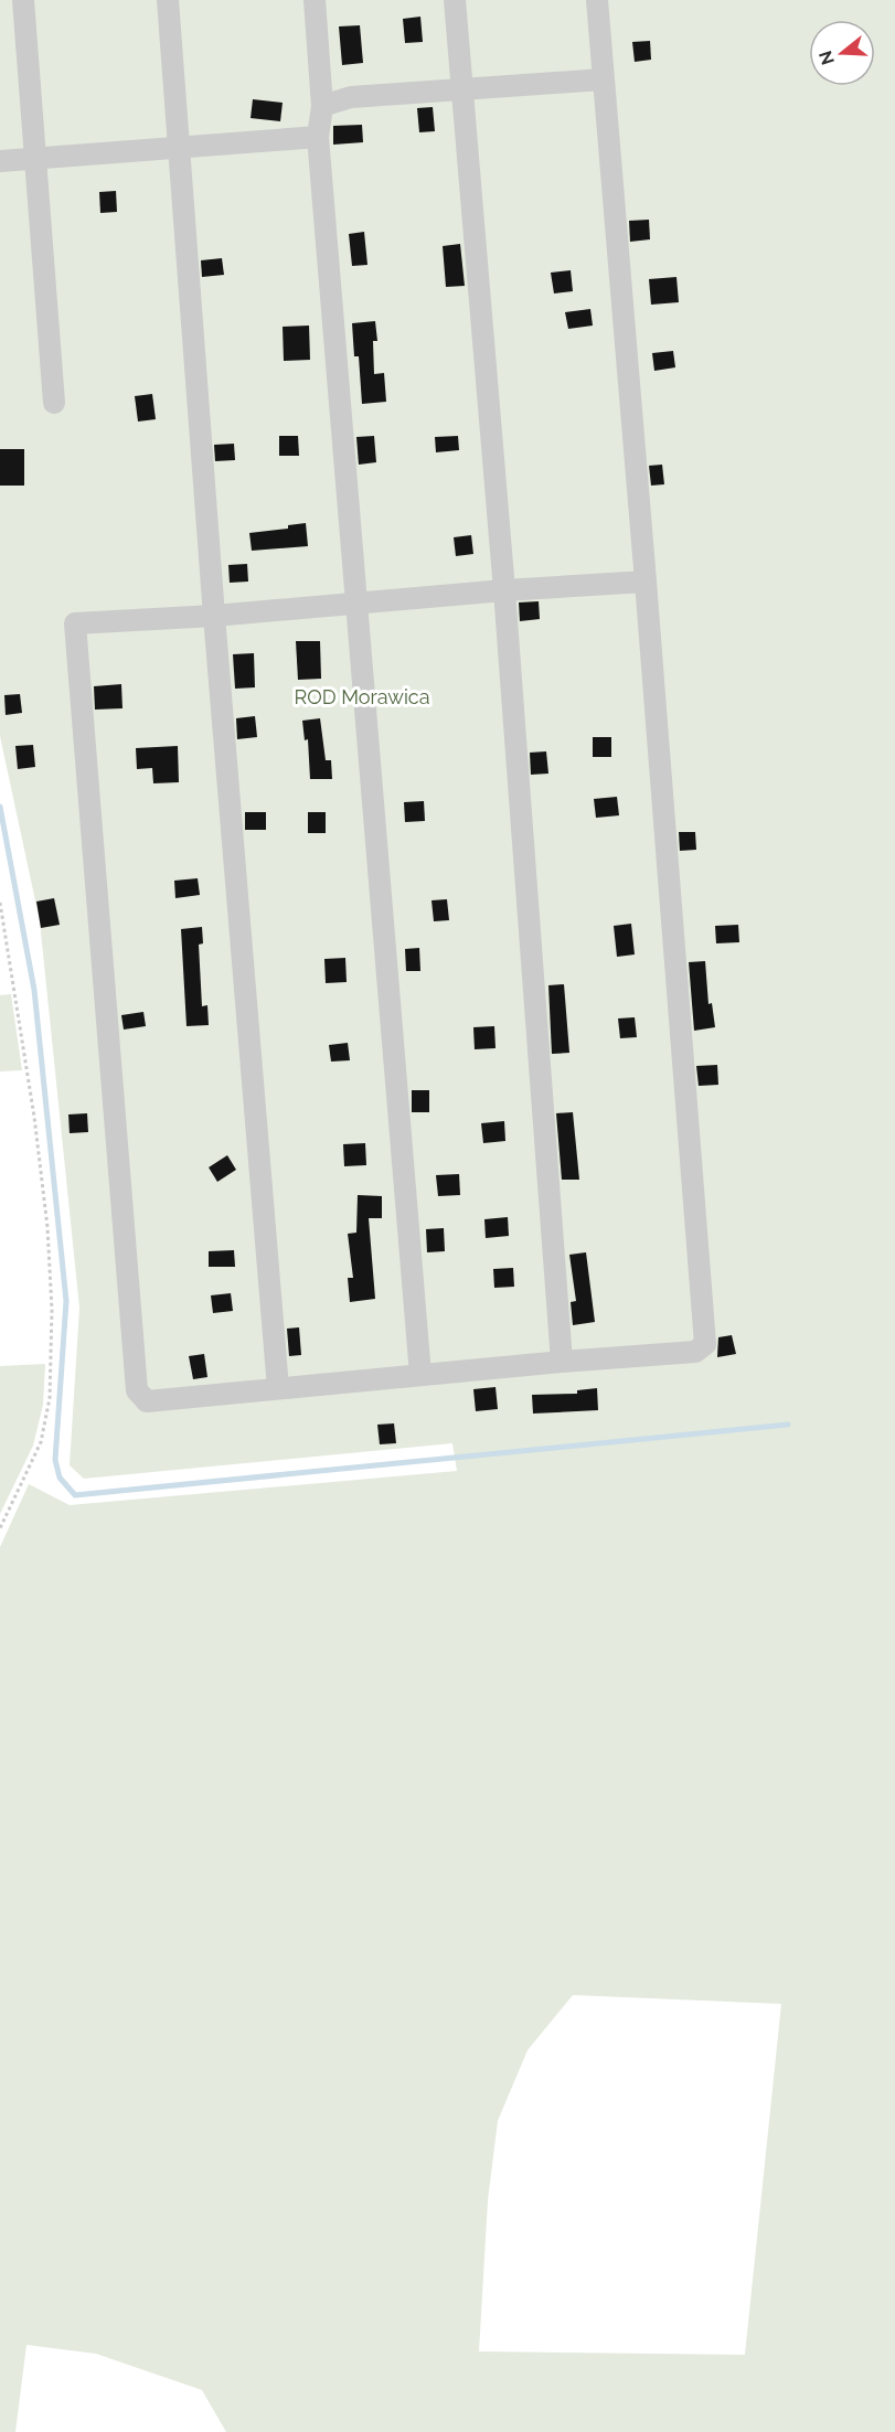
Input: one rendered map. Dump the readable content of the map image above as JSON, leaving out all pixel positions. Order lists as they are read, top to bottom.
{
  "parks": ["ROD Morawica"],
  "north": "left"
}
